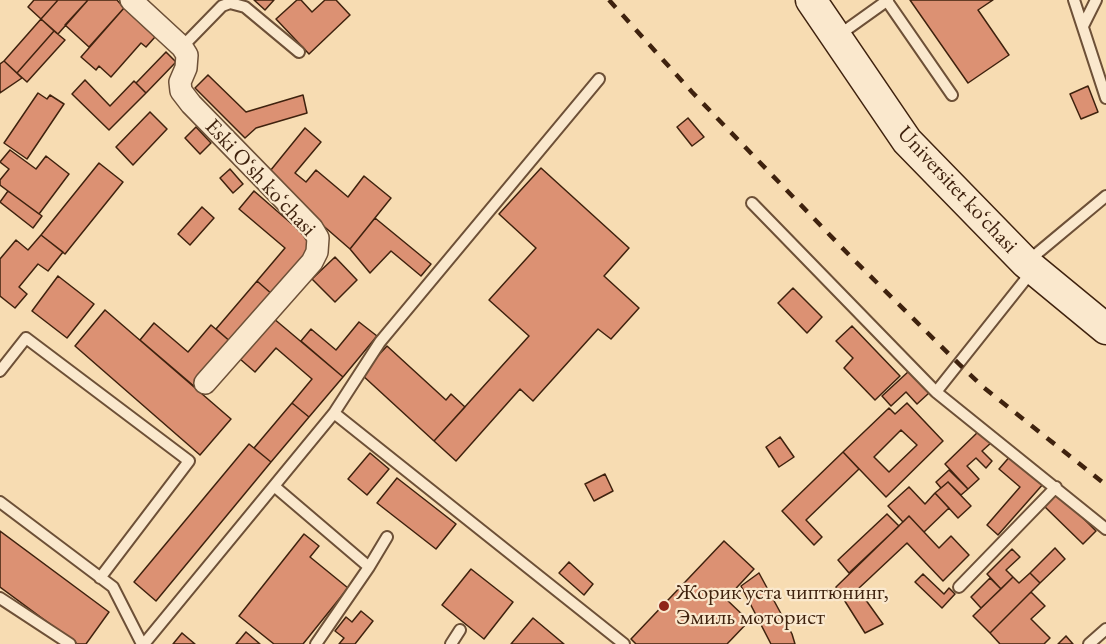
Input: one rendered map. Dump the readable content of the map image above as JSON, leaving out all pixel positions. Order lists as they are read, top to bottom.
{
  "streets": {
    "main road": ["Universitet kо‘chasi"],
    "street": ["Eski Oʻsh koʻchasi"]
  },
  "places": ["Жорик уста чиптюнинг, Эмиль моторист"]
}
